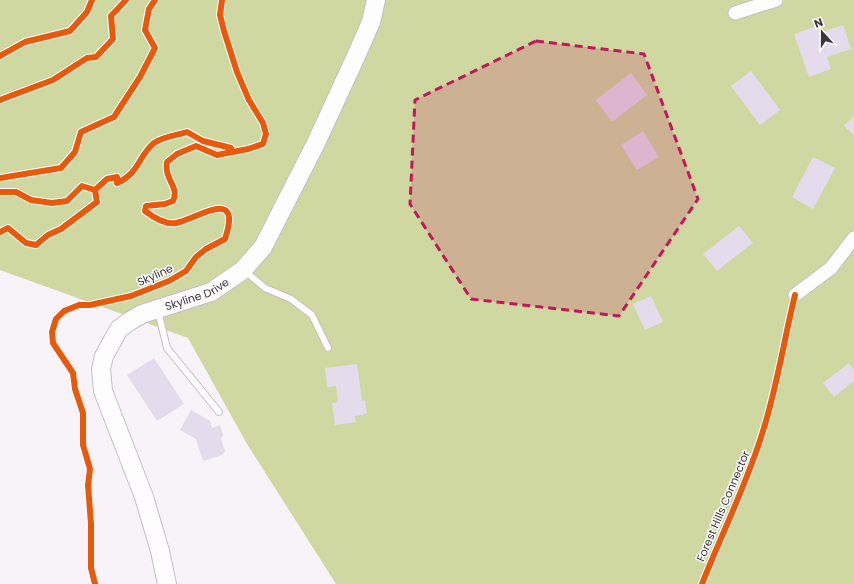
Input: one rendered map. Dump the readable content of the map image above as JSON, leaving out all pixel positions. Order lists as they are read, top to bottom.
{
  "streets": {
    "street": ["Skyline Drive"],
    "cycle path": ["Skyline", "Forest Hills Connector"]
  },
  "north": "top"
}
